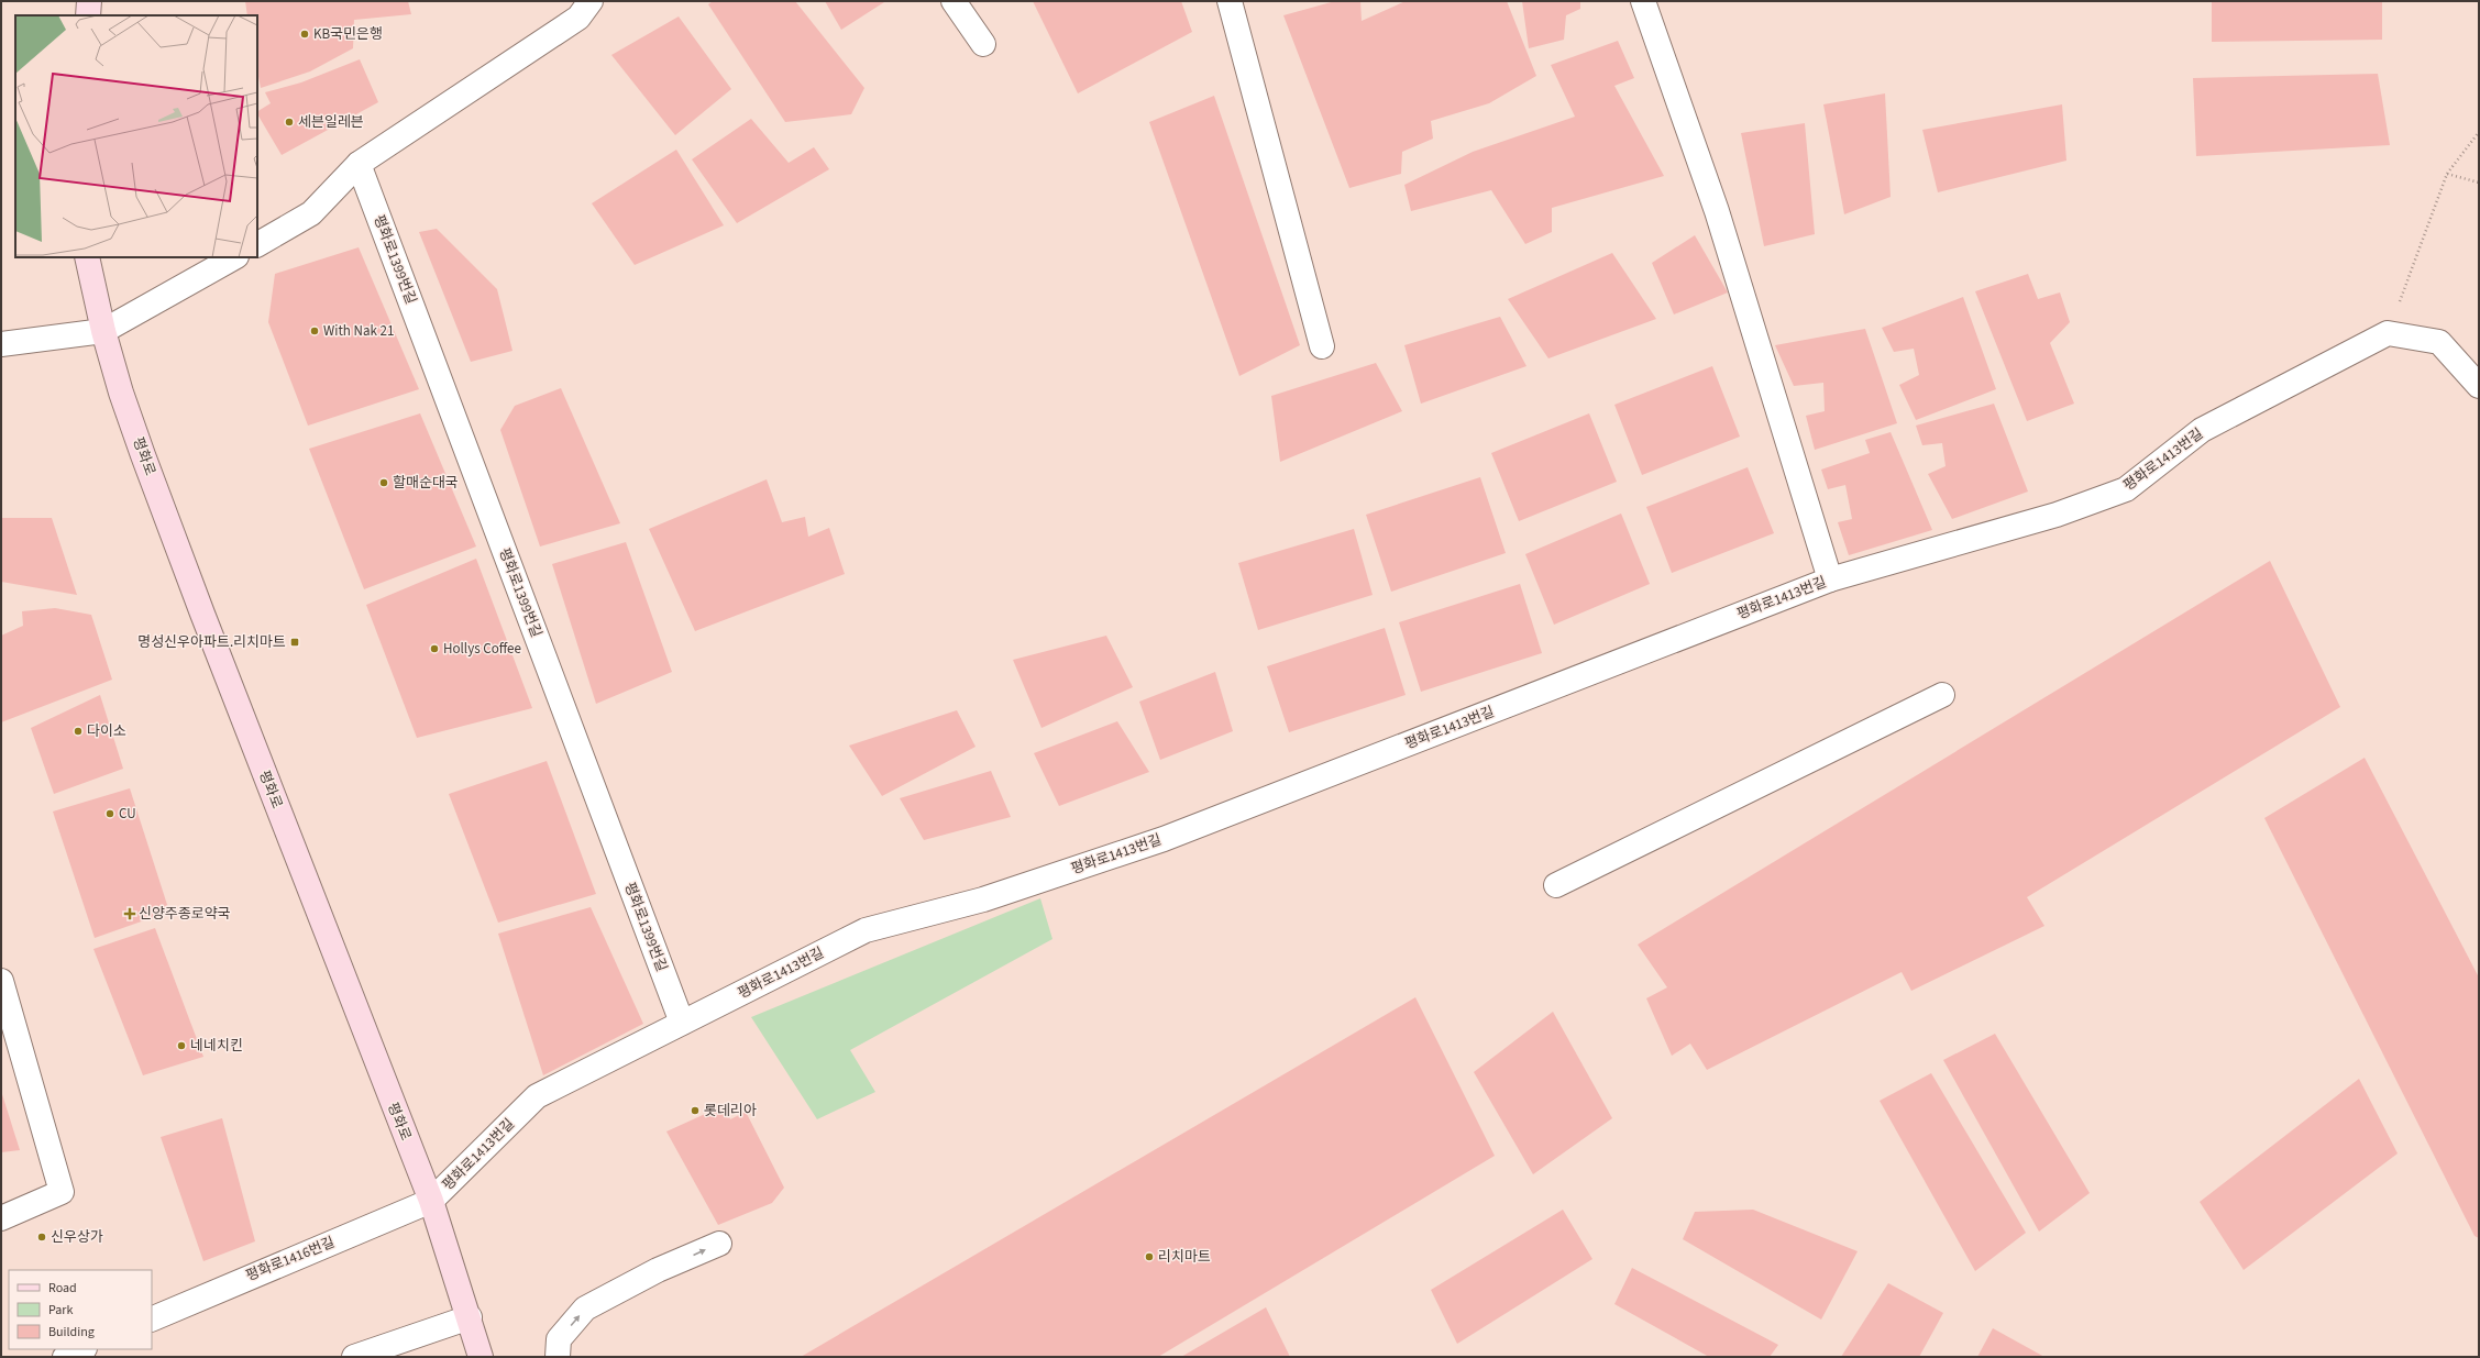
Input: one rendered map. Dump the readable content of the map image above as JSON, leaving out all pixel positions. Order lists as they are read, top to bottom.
{
  "streets": {
    "main road": ["평화로"],
    "street": ["평화로1399번길", "평화로1413번길", "평화로1416번길"]
  },
  "crossings": [
    ["평화로1399번길", "평화로1413번길"],
    ["평화로", "평화로1413번길"],
    ["평화로", "평화로1416번길"],
    ["평화로1413번길", "평화로1416번길"]
  ],
  "places": {
    "other": [
      "KB국민은행",
      "세븐일레븐",
      "With Nak 21",
      "할매순대국",
      "Hollys Coffee",
      "다이소",
      "CU",
      "네네치킨",
      "롯데리아",
      "신우상가",
      "리치마트"
    ],
    "transit": ["명성신우아파트.리치마트"],
    "health": ["신양주종로약국"]
  },
  "legend": ["Road", "Park", "Building"]
}
